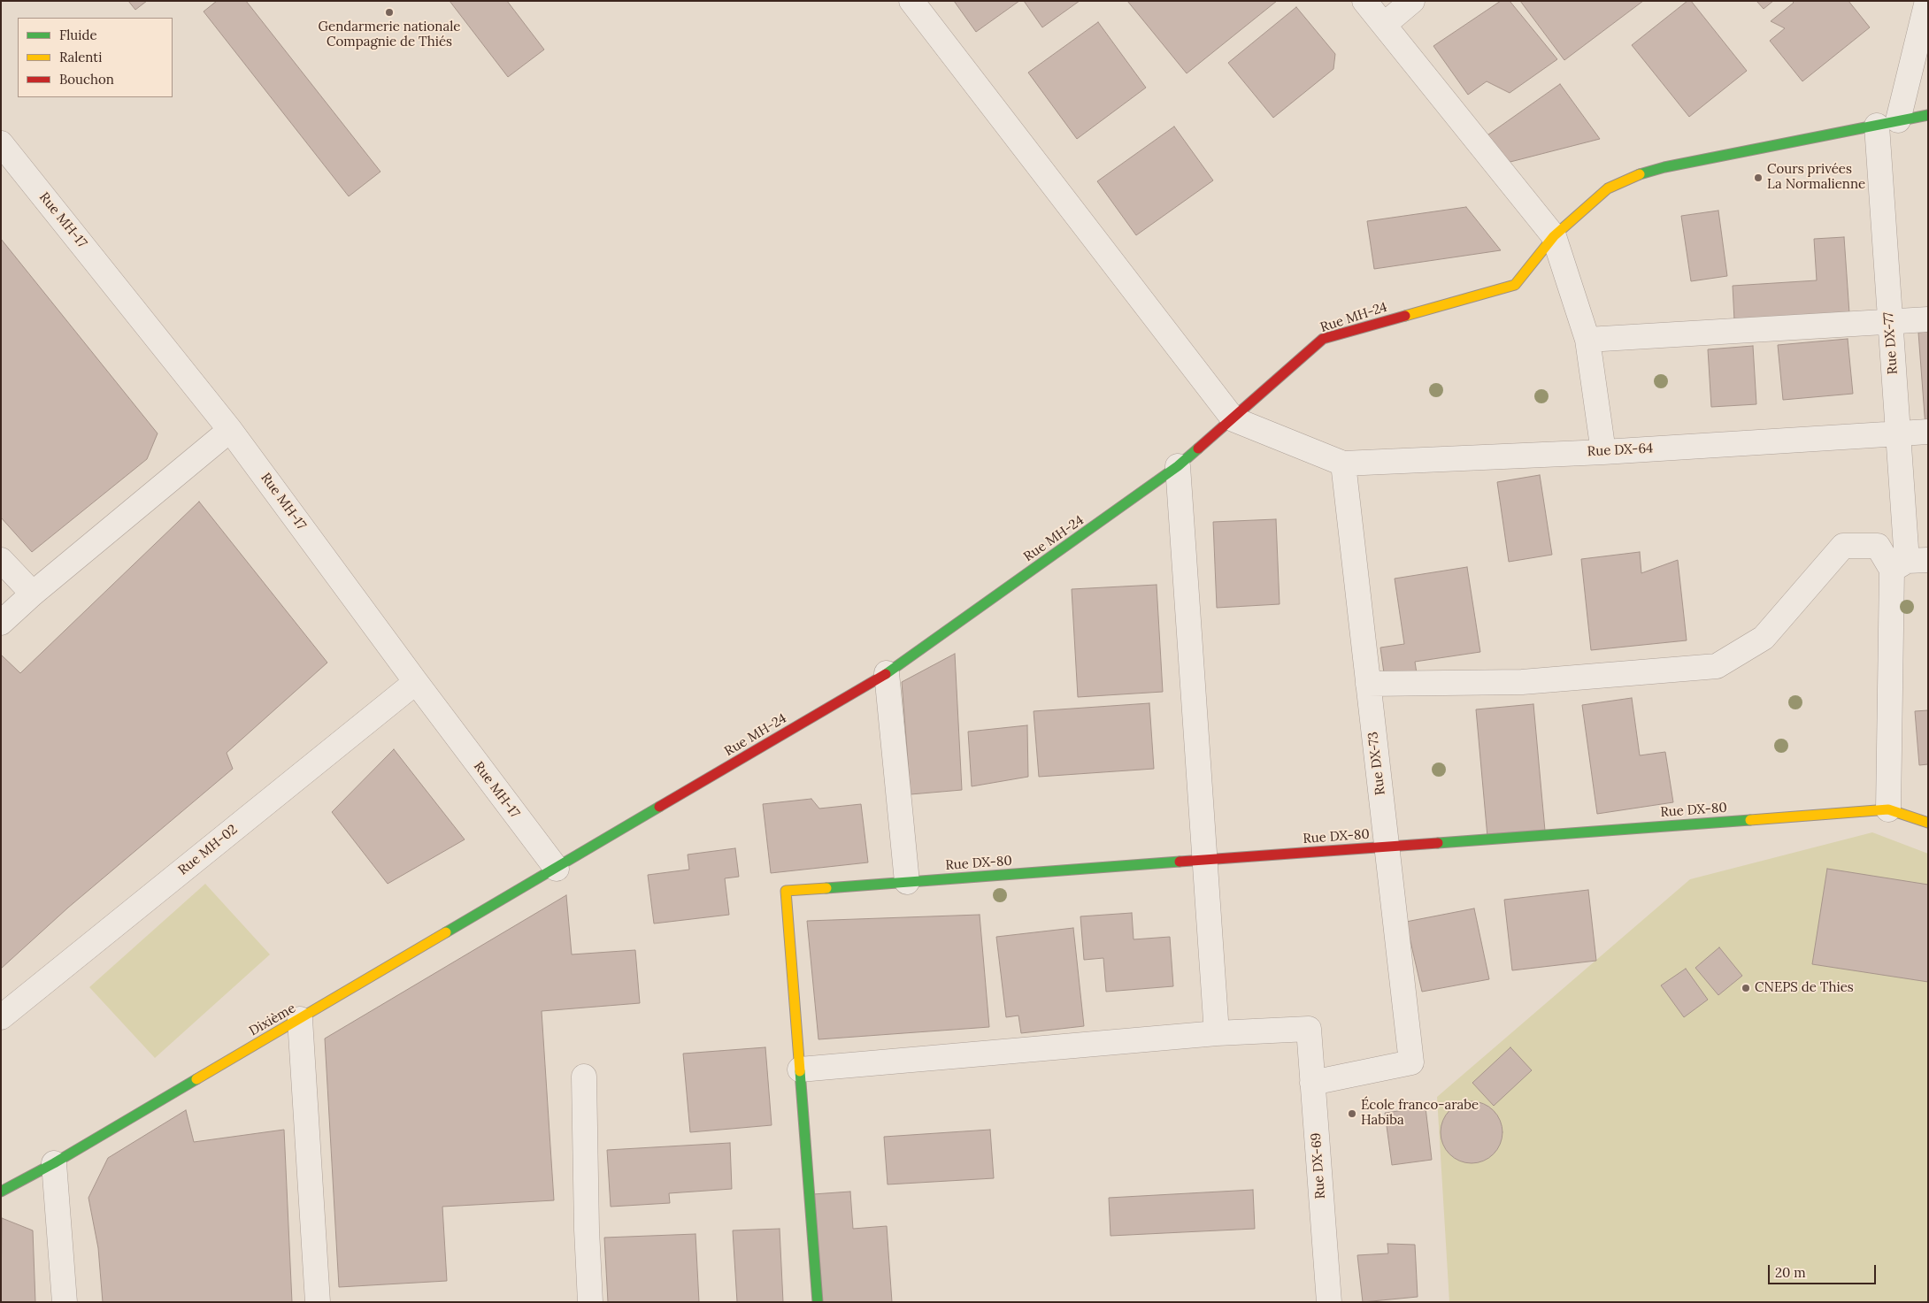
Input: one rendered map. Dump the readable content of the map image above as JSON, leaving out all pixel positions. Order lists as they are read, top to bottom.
{
  "streets": {
    "street": [
      "Rue MH-17",
      "Rue MH-24",
      "Rue DX-77",
      "Rue DX-64",
      "Rue DX-73",
      "Rue DX-80",
      "Rue MH-02",
      "Dixième",
      "Rue DX-69"
    ]
  },
  "crossings": [
    ["Rue MH-17", "Rue MH-24"],
    ["Rue MH-17", "Rue MH-02"],
    ["Rue MH-17", "Dixième"],
    ["Rue MH-24", "Rue DX-77"],
    ["Rue MH-24", "Dixième"],
    ["Rue DX-77", "Rue DX-64"],
    ["Rue DX-77", "Rue DX-80"],
    ["Rue DX-64", "Rue DX-73"],
    ["Rue DX-73", "Rue DX-80"],
    ["Rue DX-73", "Rue DX-69"]
  ],
  "places": [
    "Gendarmerie nationale Compagnie de Thiés",
    "Cours privées La Normalienne",
    "CNEPS de Thies",
    "École franco-arabe Habiba"
  ],
  "legend": ["Fluide", "Ralenti", "Bouchon"],
  "scale_bar": "20 m"
}
